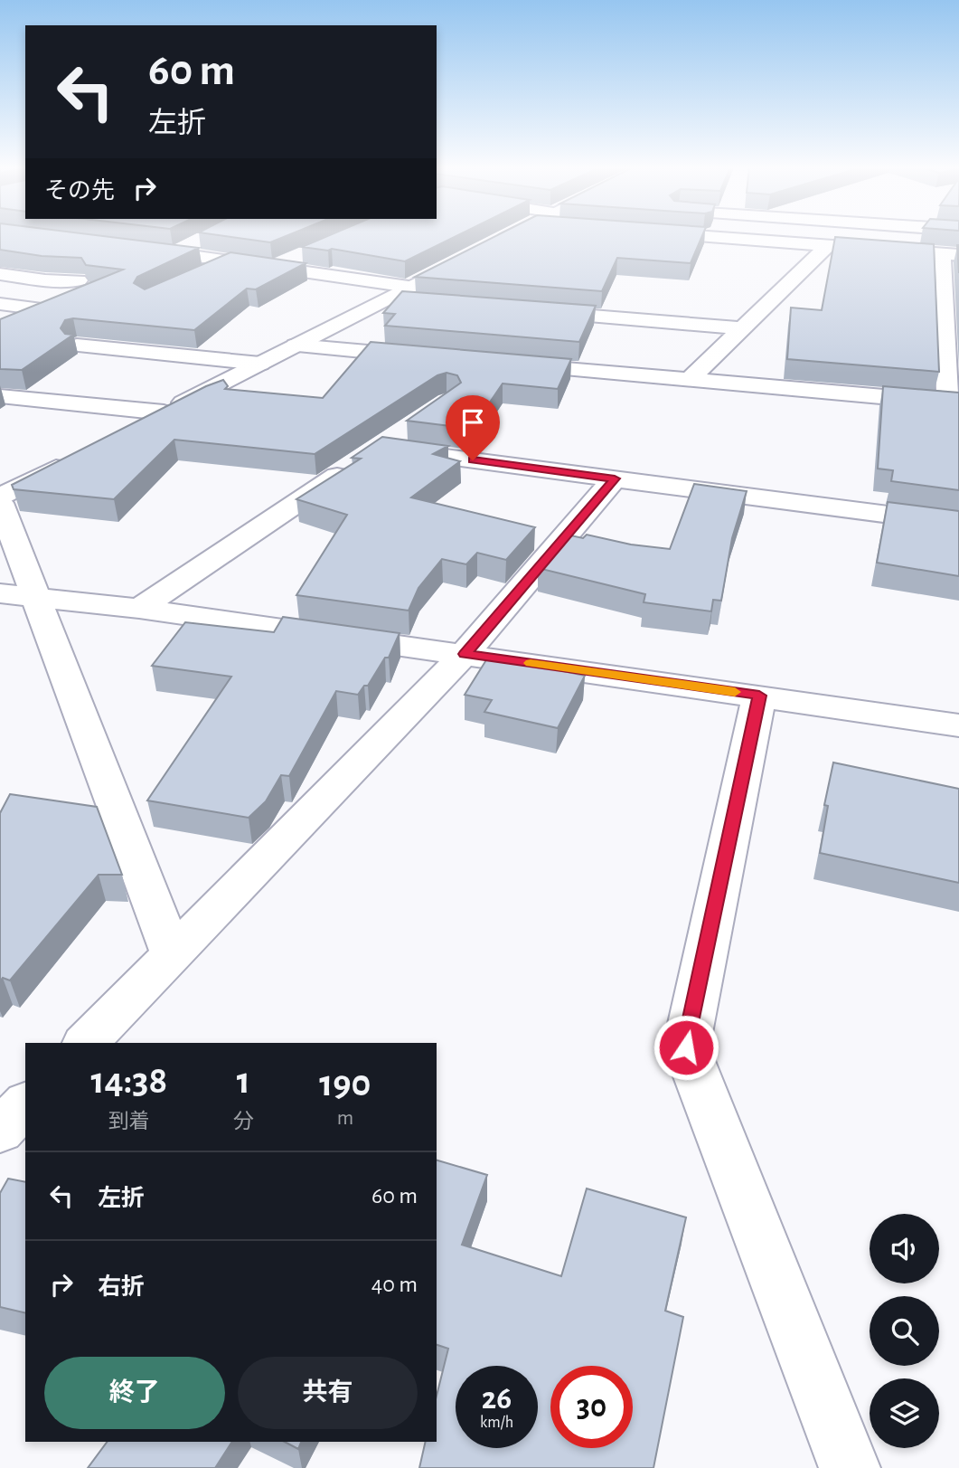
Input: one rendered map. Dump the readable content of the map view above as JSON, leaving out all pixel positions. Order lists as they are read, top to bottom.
{
  "page": {
    "turn": ["60 m", "左折"],
    "then": "その先",
    "eta": [
      "14:38",
      "到着",
      "1",
      "分",
      "190",
      "m"
    ],
    "list": [
      {
        "name": "左折",
        "value": "60 m"
      },
      {
        "name": "右折",
        "value": "40 m"
      }
    ],
    "buttons": ["終了", "共有"],
    "speed": "26 km/h",
    "limit": "30"
  }
}
